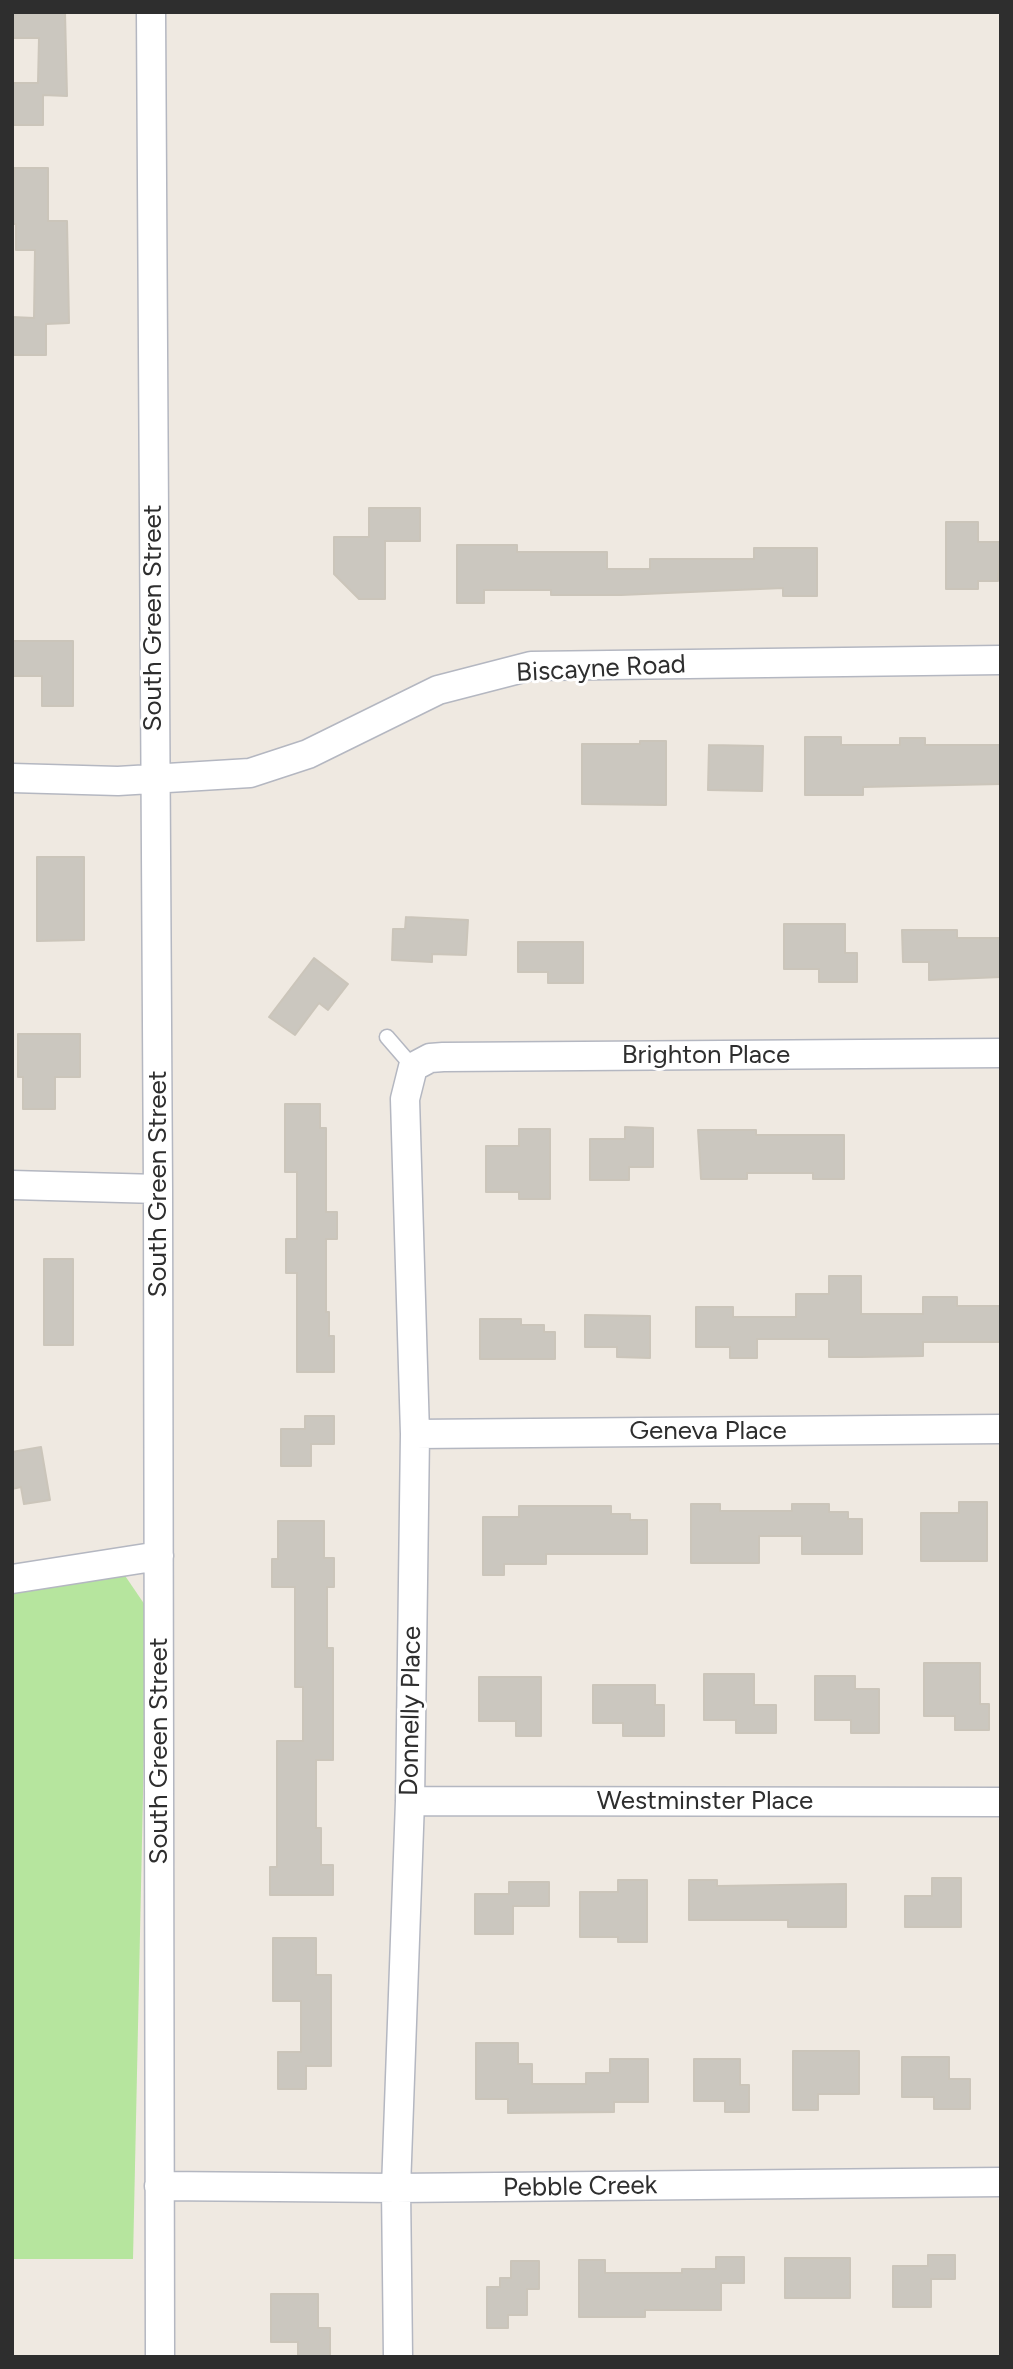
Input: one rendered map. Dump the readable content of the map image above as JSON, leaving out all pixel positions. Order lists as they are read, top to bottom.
{
  "streets": {
    "street": [
      "South Green Street",
      "Biscayne Road",
      "Brighton Place",
      "Geneva Place",
      "Donnelly Place",
      "Westminster Place",
      "Pebble Creek"
    ]
  },
  "crossings": [
    ["South Green Street", "Biscayne Road"],
    ["South Green Street", "Pebble Creek"],
    ["Brighton Place", "Donnelly Place"],
    ["Geneva Place", "Donnelly Place"],
    ["Donnelly Place", "Westminster Place"],
    ["Donnelly Place", "Pebble Creek"]
  ]
}
